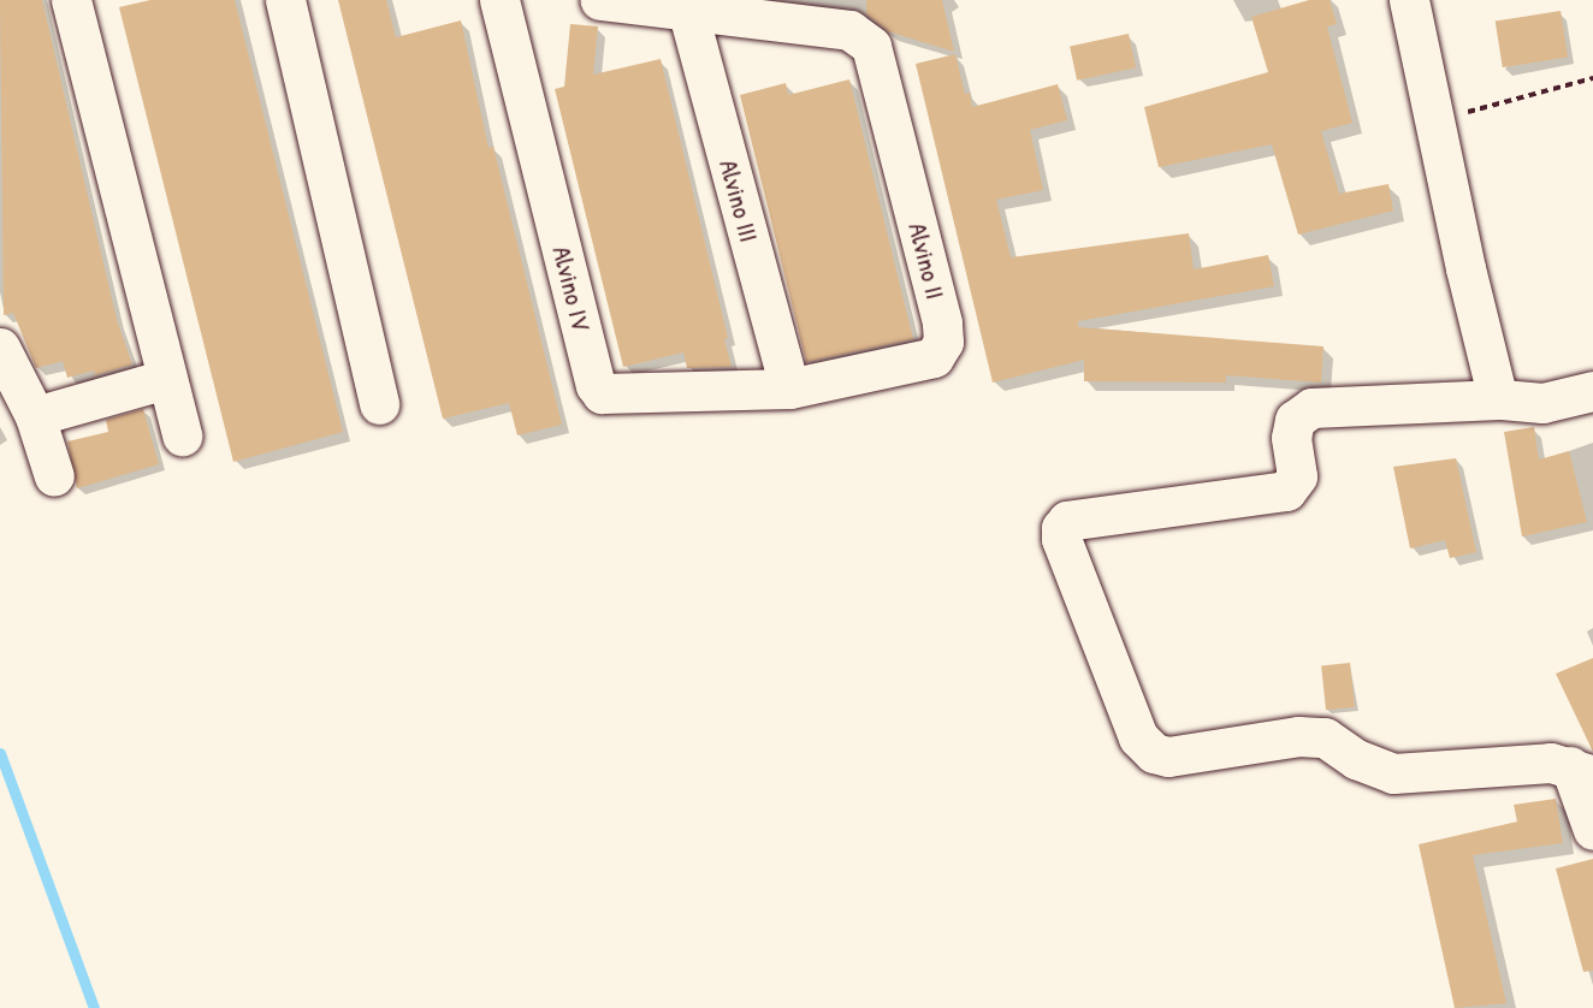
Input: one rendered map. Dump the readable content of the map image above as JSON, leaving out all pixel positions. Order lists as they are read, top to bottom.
{
  "streets": {
    "street": ["Alvino III", "Alvino II", "Alvino IV"]
  },
  "crossings": [
    ["Alvino III", "Alvino II"],
    ["Alvino III", "Alvino IV"],
    ["Alvino II", "Alvino IV"]
  ]
}
